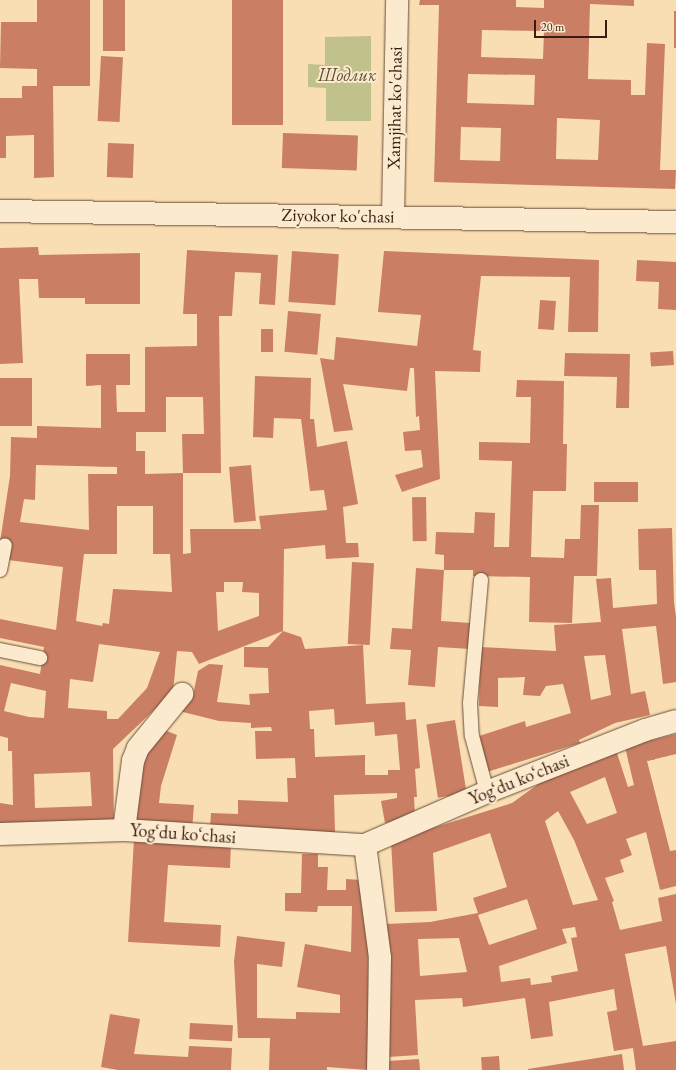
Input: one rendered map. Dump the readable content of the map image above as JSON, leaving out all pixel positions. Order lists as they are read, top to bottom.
{
  "streets": {
    "street": ["Xamjihat ko'chasi", "Ziyokor ko'chasi", "Yogʻdu koʻchasi"]
  },
  "crossings": [
    ["Xamjihat ko'chasi", "Ziyokor ko'chasi"]
  ],
  "parks": ["Шодлик"],
  "scale_bar": "20 m"
}
